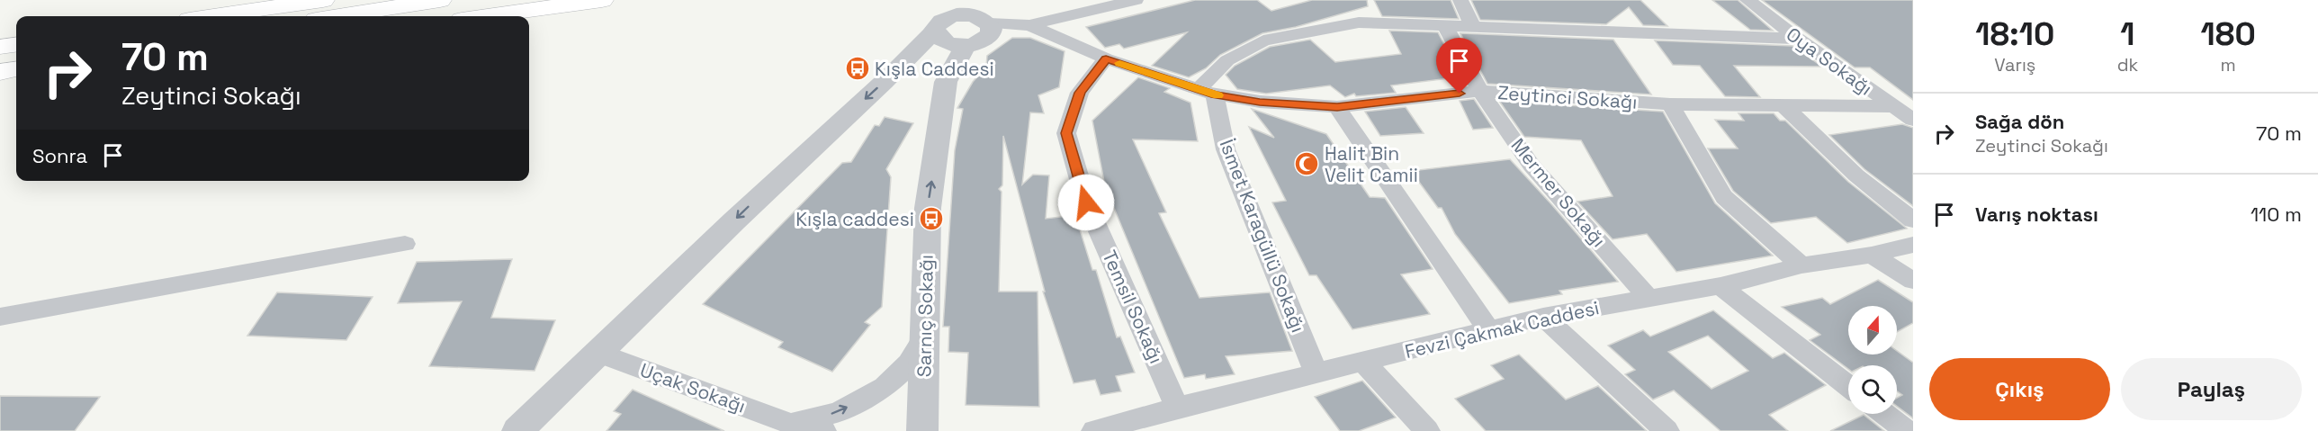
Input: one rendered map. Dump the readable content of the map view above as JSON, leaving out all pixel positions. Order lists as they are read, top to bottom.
{
  "streets": {
    "street": [
      "Oya Sokağı",
      "Zeytinci Sokağı",
      "Mermer Sokağı",
      "İsmet Karagüllü Sokağı",
      "Temsil Sokağı",
      "Sarnıç Sokağı",
      "Fevzi Çakmak Caddesi",
      "Uçak Sokağı"
    ]
  },
  "crossings": [
    ["Oya Sokağı", "Zeytinci Sokağı"],
    ["Zeytinci Sokağı", "Mermer Sokağı"],
    ["Zeytinci Sokağı", "İsmet Karagüllü Sokağı"],
    ["Zeytinci Sokağı", "Temsil Sokağı"],
    ["Mermer Sokağı", "Fevzi Çakmak Caddesi"],
    ["İsmet Karagüllü Sokağı", "Fevzi Çakmak Caddesi"],
    ["Temsil Sokağı", "Fevzi Çakmak Caddesi"]
  ],
  "one_way": ["Sarnıç Sokağı"],
  "places": {
    "bus stop": ["Kışla Caddesi", "Kışla caddesi"],
    "mosque": ["Halit Bin Velit Camii"]
  },
  "north": "top",
  "page": {
    "eta": [
      "18:10",
      "Varış",
      "1",
      "dk",
      "180",
      "m"
    ],
    "turn": ["70 m", "Zeytinci Sokağı"],
    "list": [
      {
        "name": "Sağa dön",
        "note": "Zeytinci Sokağı",
        "value": "70 m"
      },
      {
        "name": "Varış noktası",
        "value": "110 m"
      }
    ],
    "then": "Sonra",
    "buttons": ["Çıkış", "Paylaş"]
  }
}
